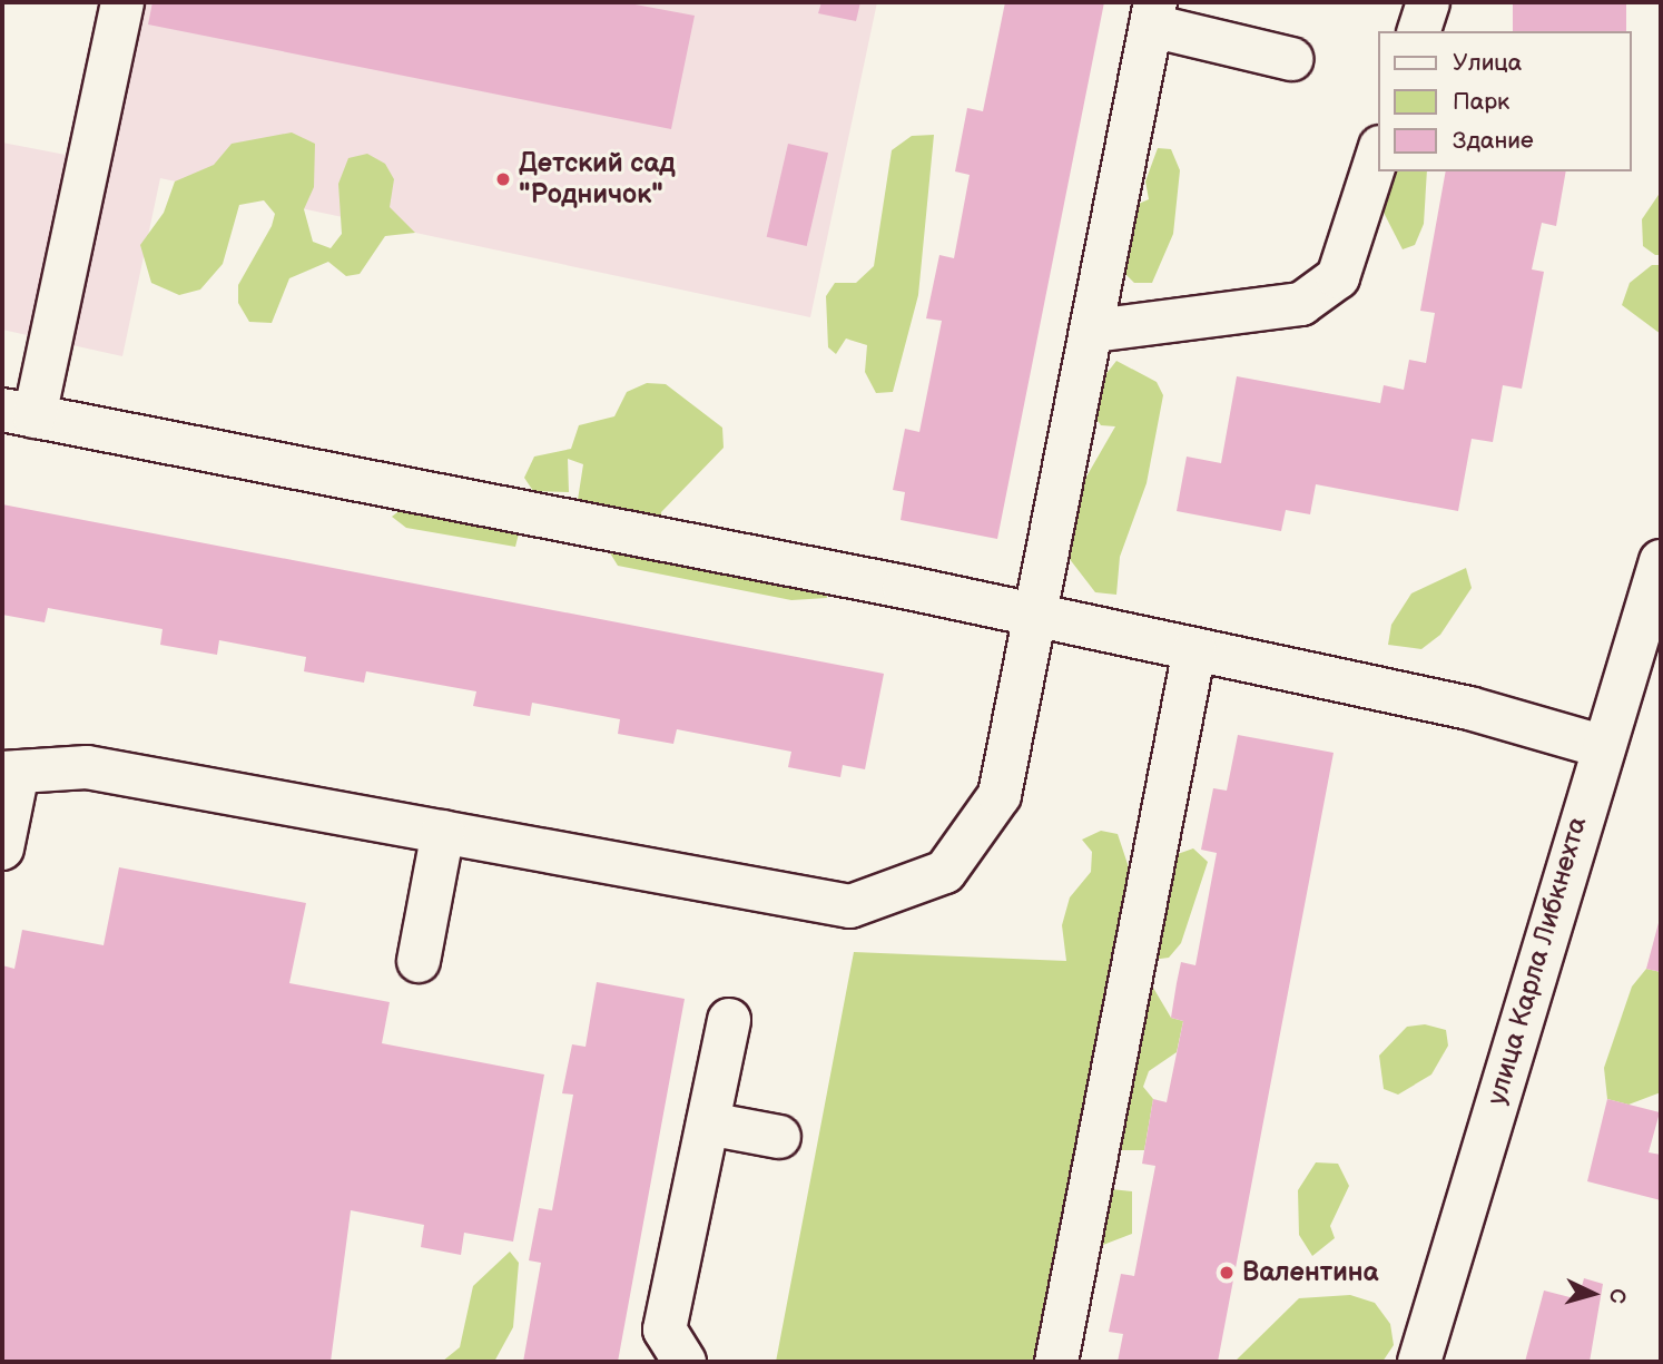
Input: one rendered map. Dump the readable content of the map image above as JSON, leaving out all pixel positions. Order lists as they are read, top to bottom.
{
  "streets": {
    "main road": ["улица Карла Либкнехта"]
  },
  "places": ["Детский сад \"Родничок\"", "Валентина"],
  "legend": ["Улица", "Парк", "Здание"],
  "north": "right"
}
